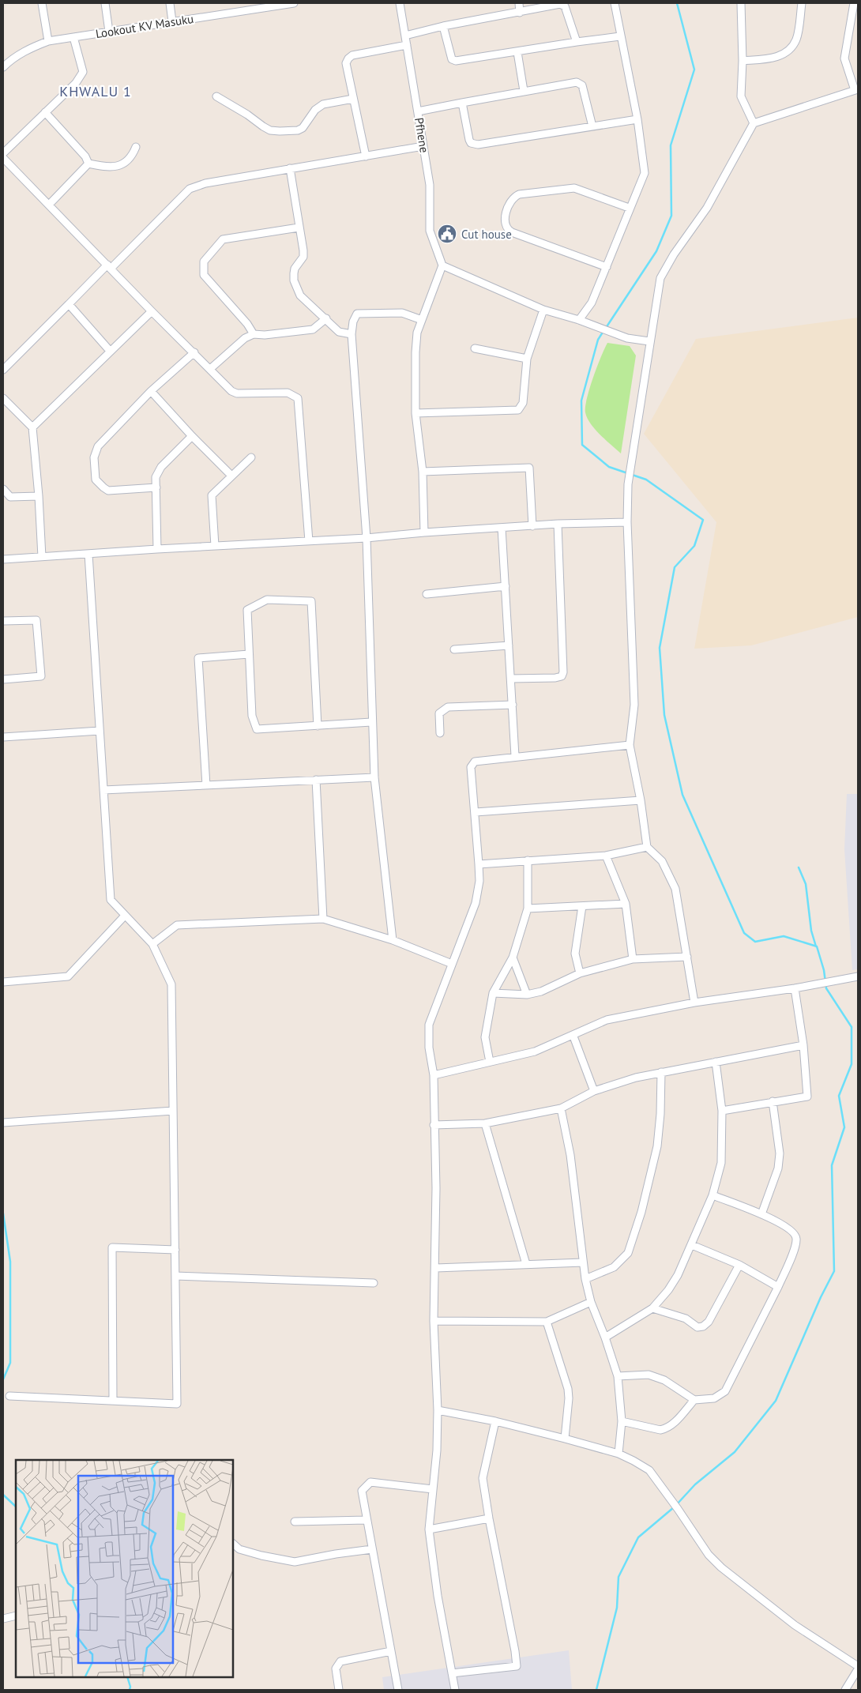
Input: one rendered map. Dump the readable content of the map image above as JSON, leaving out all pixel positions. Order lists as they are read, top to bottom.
{
  "streets": {
    "street": ["Lookout KV Masuku", "Pfhene"]
  },
  "districts": ["KHWALU 1"],
  "places": {
    "public building": ["Cut house"]
  }
}
